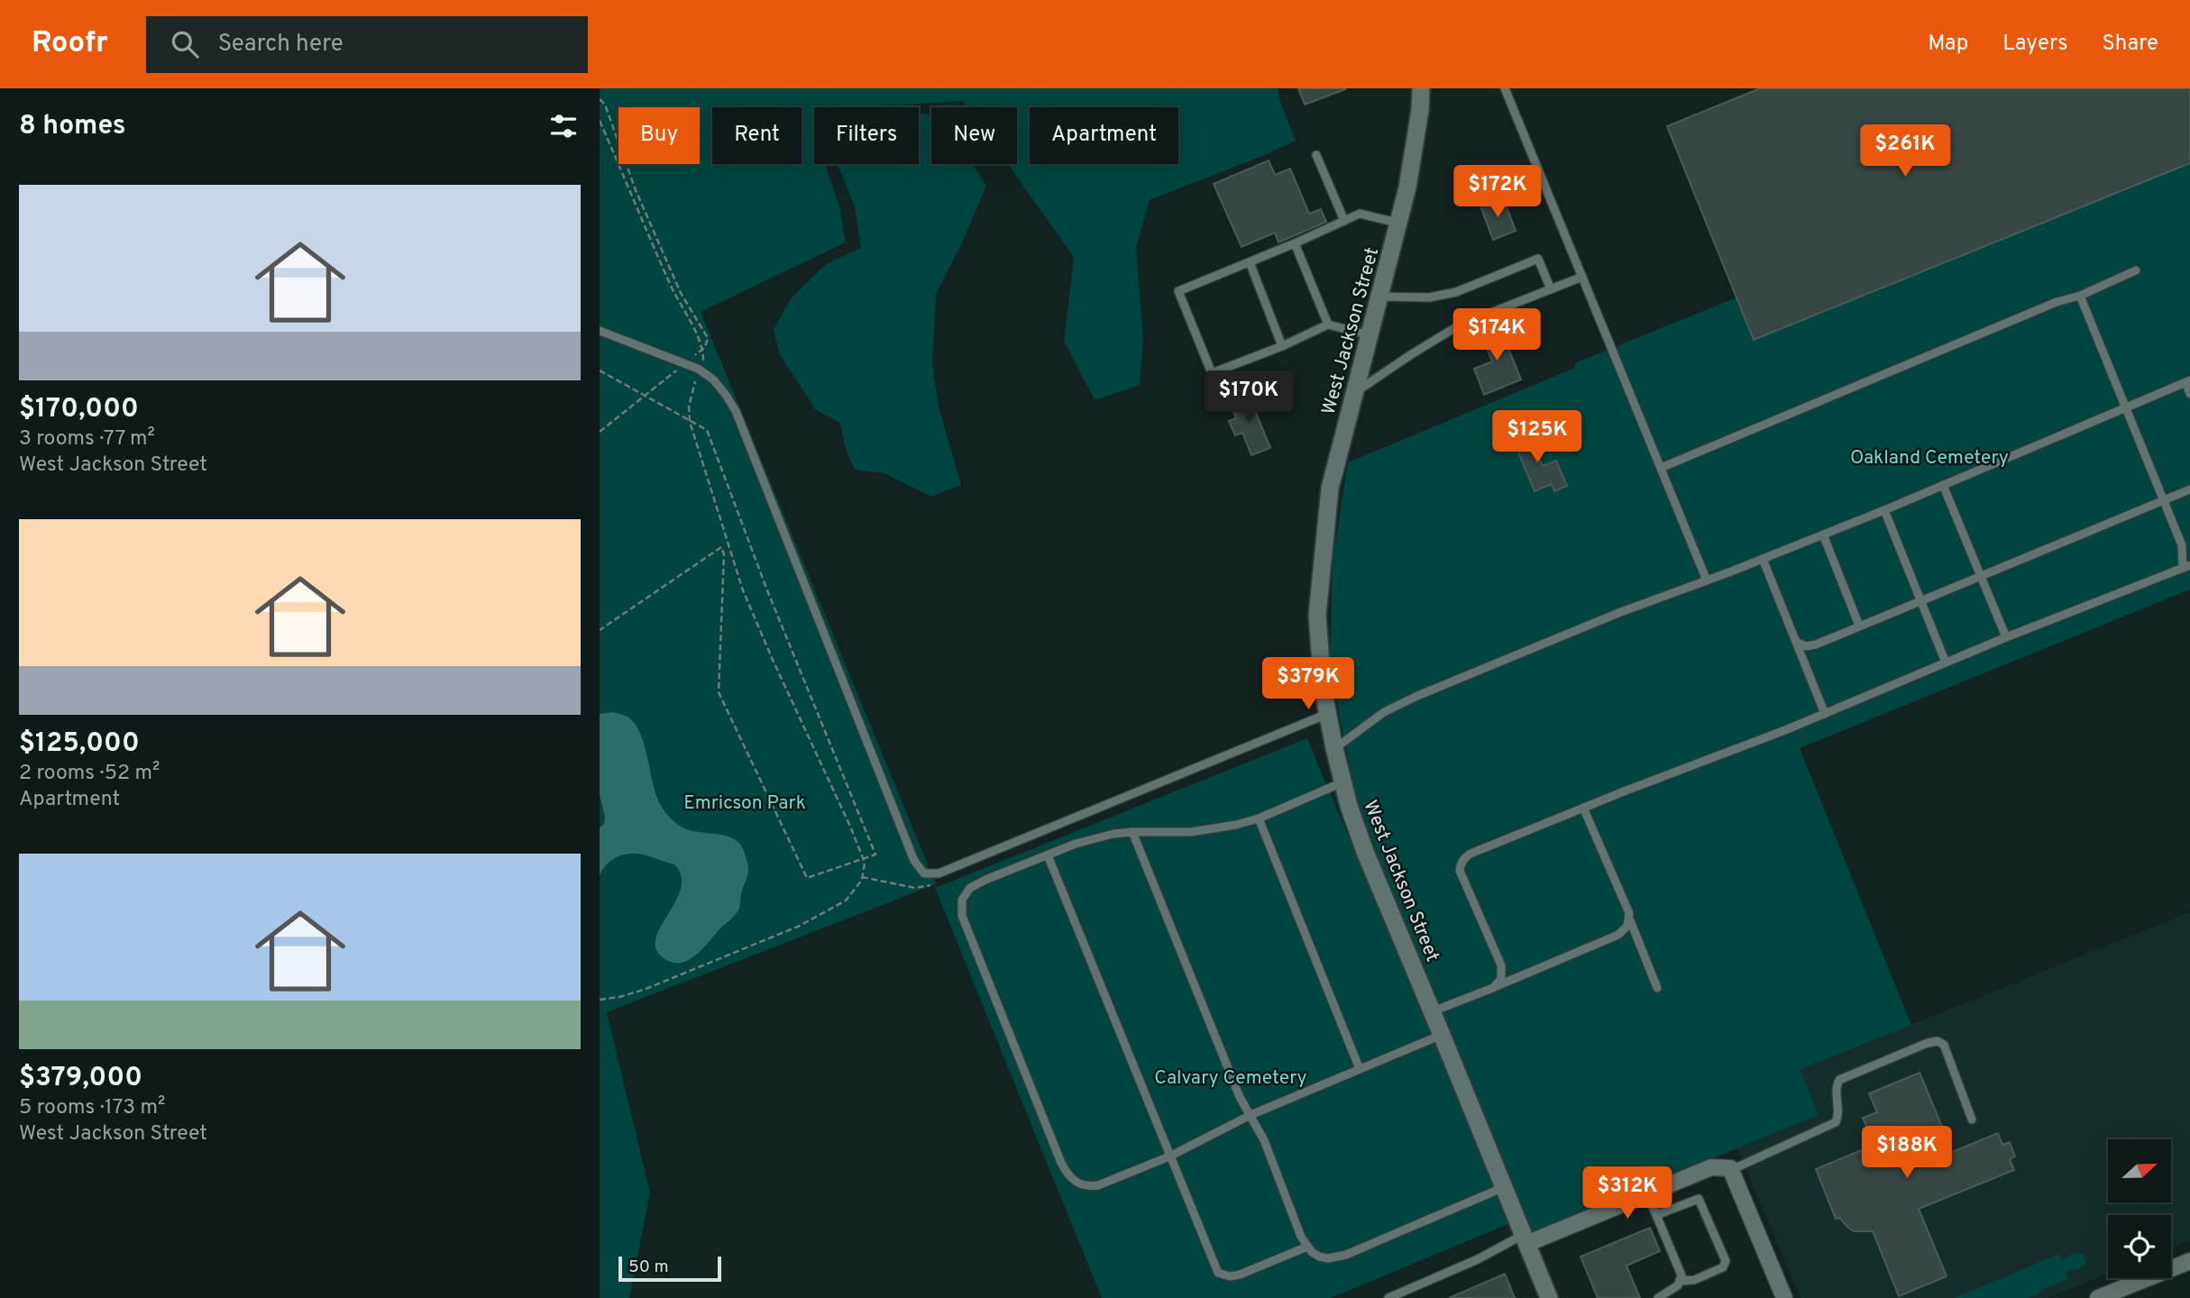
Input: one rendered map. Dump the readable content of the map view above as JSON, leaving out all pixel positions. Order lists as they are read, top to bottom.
{
  "streets": {
    "street": ["West Jackson Street"]
  },
  "parks": ["Oakland Cemetery", "Emricson Park", "Calvary Cemetery"],
  "scale_bar": "50 m",
  "north": "right",
  "page": {
    "header": "Roofr",
    "search": "Search here",
    "nav": ["Map", "Layers", "Share"],
    "heading": "8 homes",
    "chip": [
      "Buy",
      "Rent",
      "Filters",
      "New",
      "Apartment"
    ],
    "price": [
      "$261K",
      "$172K",
      "$174K",
      "$170K",
      "$125K",
      "$379K",
      "$188K",
      "$312K"
    ],
    "list": [
      {
        "name": "$170,000",
        "note": "3 rooms · 77 m² · West Jackson Street"
      },
      {
        "name": "$125,000",
        "note": "2 rooms · 52 m² · Apartment"
      },
      {
        "name": "$379,000",
        "note": "5 rooms · 173 m² · West Jackson Street"
      }
    ],
    "scale": "50 m"
  }
}
